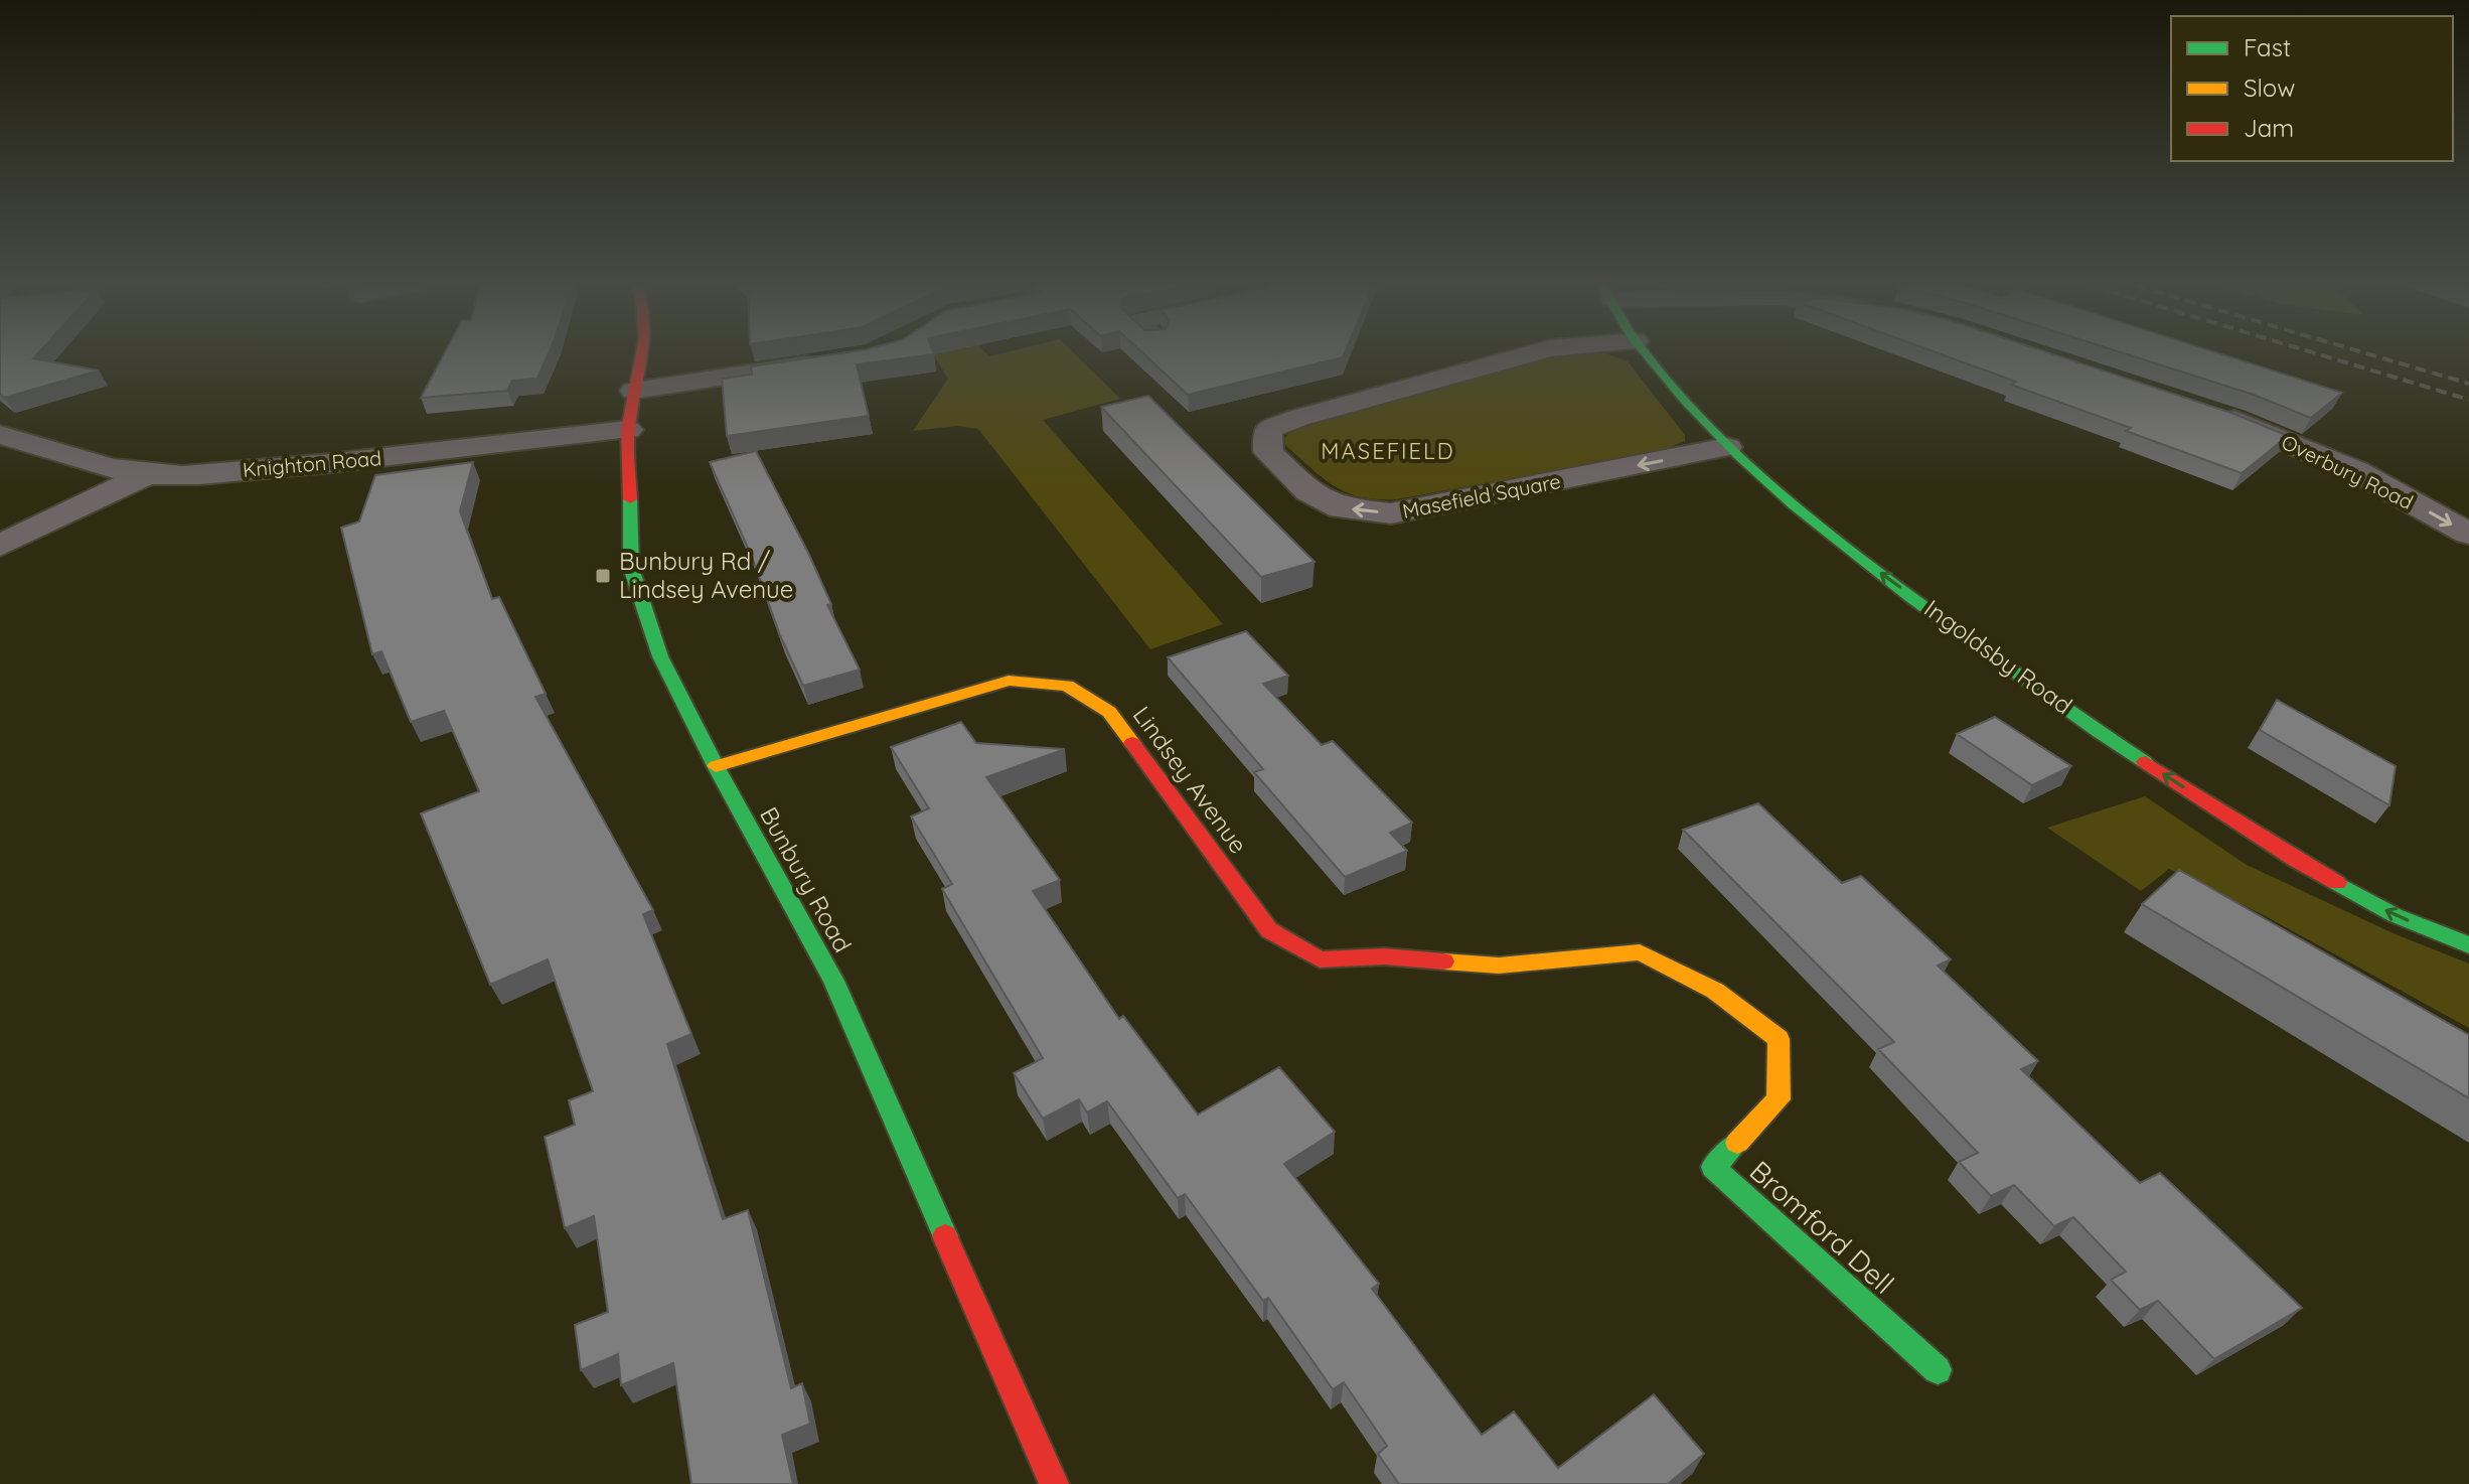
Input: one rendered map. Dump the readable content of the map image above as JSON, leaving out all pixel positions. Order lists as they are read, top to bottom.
{
  "streets": {
    "street": [
      "Knighton Road",
      "Overbury Road",
      "Masefield Square",
      "Ingoldsby Road",
      "Lindsey Avenue",
      "Bunbury Road",
      "Bromford Dell"
    ]
  },
  "crossings": [
    ["Knighton Road", "Bunbury Road"],
    ["Masefield Square", "Ingoldsby Road"],
    ["Lindsey Avenue", "Bunbury Road"],
    ["Lindsey Avenue", "Bromford Dell"]
  ],
  "one_way": ["Overbury Road", "Ingoldsby Road"],
  "districts": ["MASEFIELD"],
  "places": {
    "transit": ["Bunbury Rd / Lindsey Avenue"]
  },
  "legend": ["Fast", "Slow", "Jam"]
}
